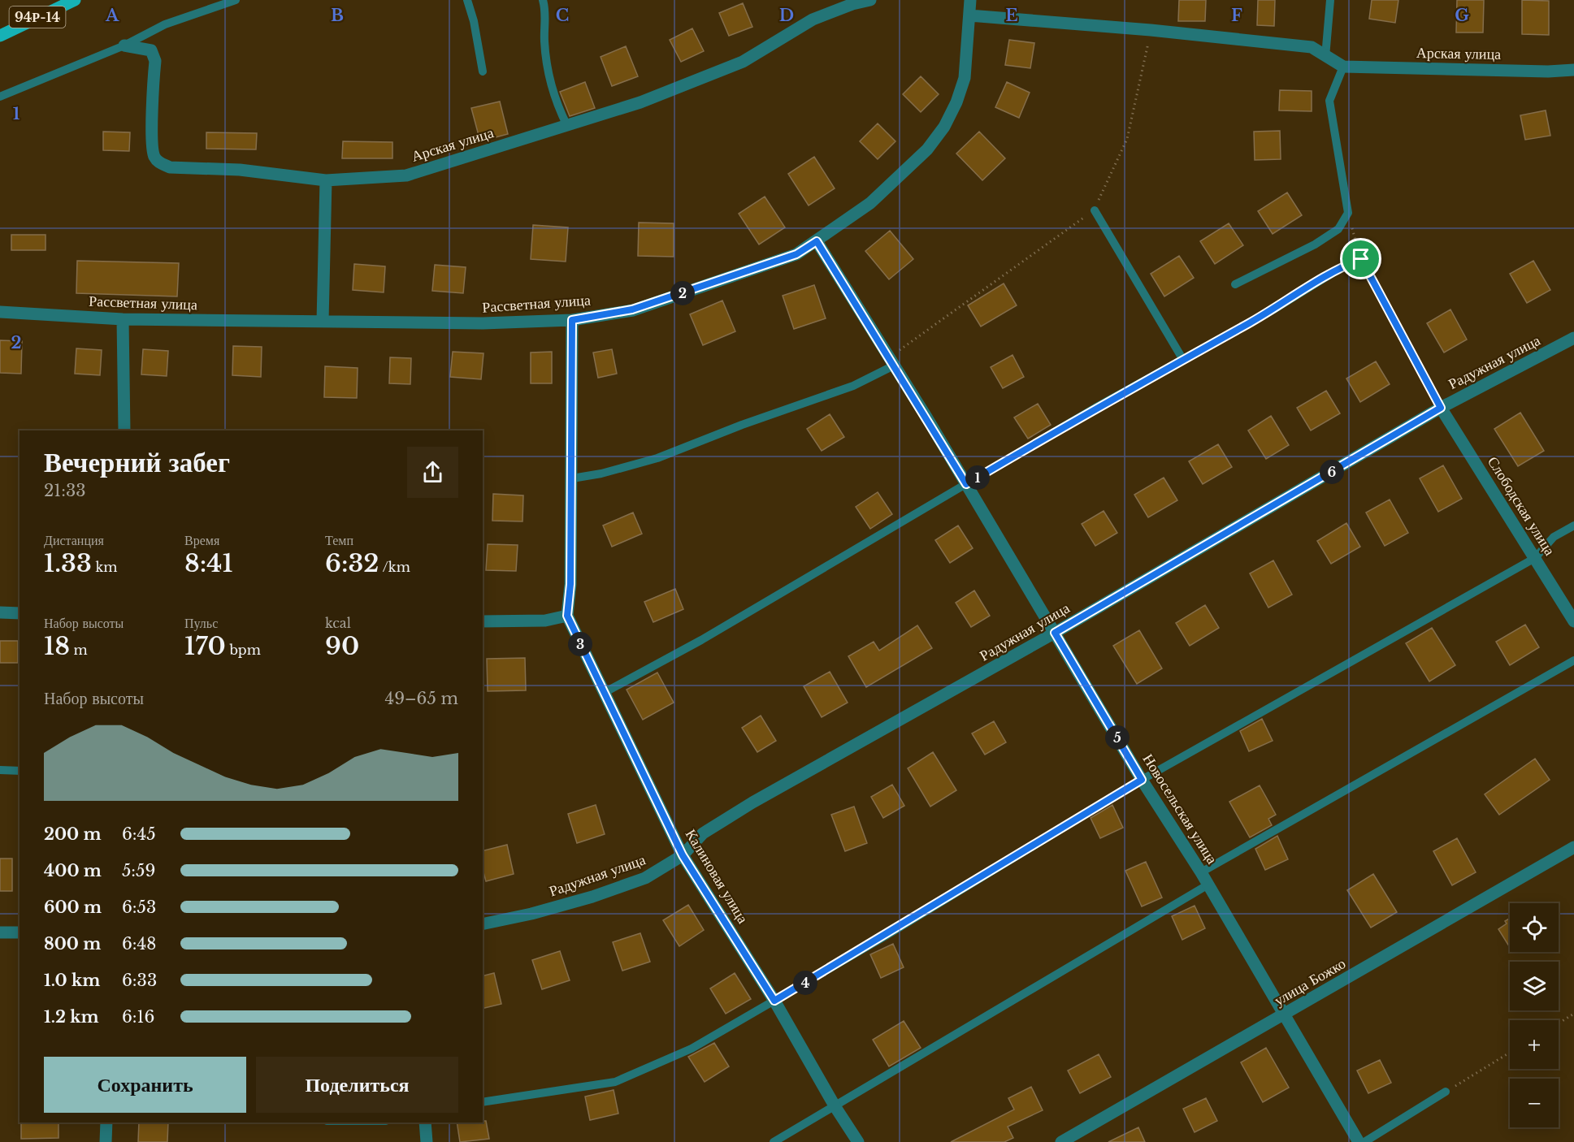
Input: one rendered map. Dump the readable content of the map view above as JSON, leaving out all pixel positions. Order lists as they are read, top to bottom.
{
  "streets": {
    "main road": ["94Р-14"],
    "street": [
      "Арская улица",
      "Рассветная улица",
      "Радужная улица",
      "Слободская улица",
      "Новосельская улица",
      "Калиновая улица",
      "улица Божко"
    ]
  },
  "crossings": [
    ["Рассветная улица", "Новосельская улица"],
    ["Радужная улица", "Слободская улица"],
    ["Радужная улица", "Новосельская улица"],
    ["Радужная улица", "Калиновая улица"],
    ["Новосельская улица", "улица Божко"]
  ],
  "page": {
    "pins": [
      "2",
      "6",
      "1",
      "3",
      "5",
      "4"
    ],
    "heading": ["Вечерний забег", "21:33"],
    "stats": [
      ["Дистанция", "1.33 km"],
      ["Время", "8:41"],
      ["Темп", "6:32 /km"],
      ["Набор высоты", "18 m"],
      ["Пульс", "170 bpm"],
      ["kcal", "90"]
    ],
    "chart": ["Набор высоты", "49–65 m"],
    "list": [
      {
        "name": "200 m",
        "note": "6:45"
      },
      {
        "name": "400 m",
        "note": "5:59"
      },
      {
        "name": "600 m",
        "note": "6:53"
      },
      {
        "name": "800 m",
        "note": "6:48"
      },
      {
        "name": "1.0 km",
        "note": "6:33"
      },
      {
        "name": "1.2 km",
        "note": "6:16"
      }
    ],
    "map_buttons": ["+", "−"],
    "buttons": ["Сохранить", "Поделиться"]
  },
  "grid": {
    "columns": [
      "A",
      "B",
      "C",
      "D",
      "E",
      "F",
      "G"
    ],
    "rows": ["1", "2"]
  }
}
